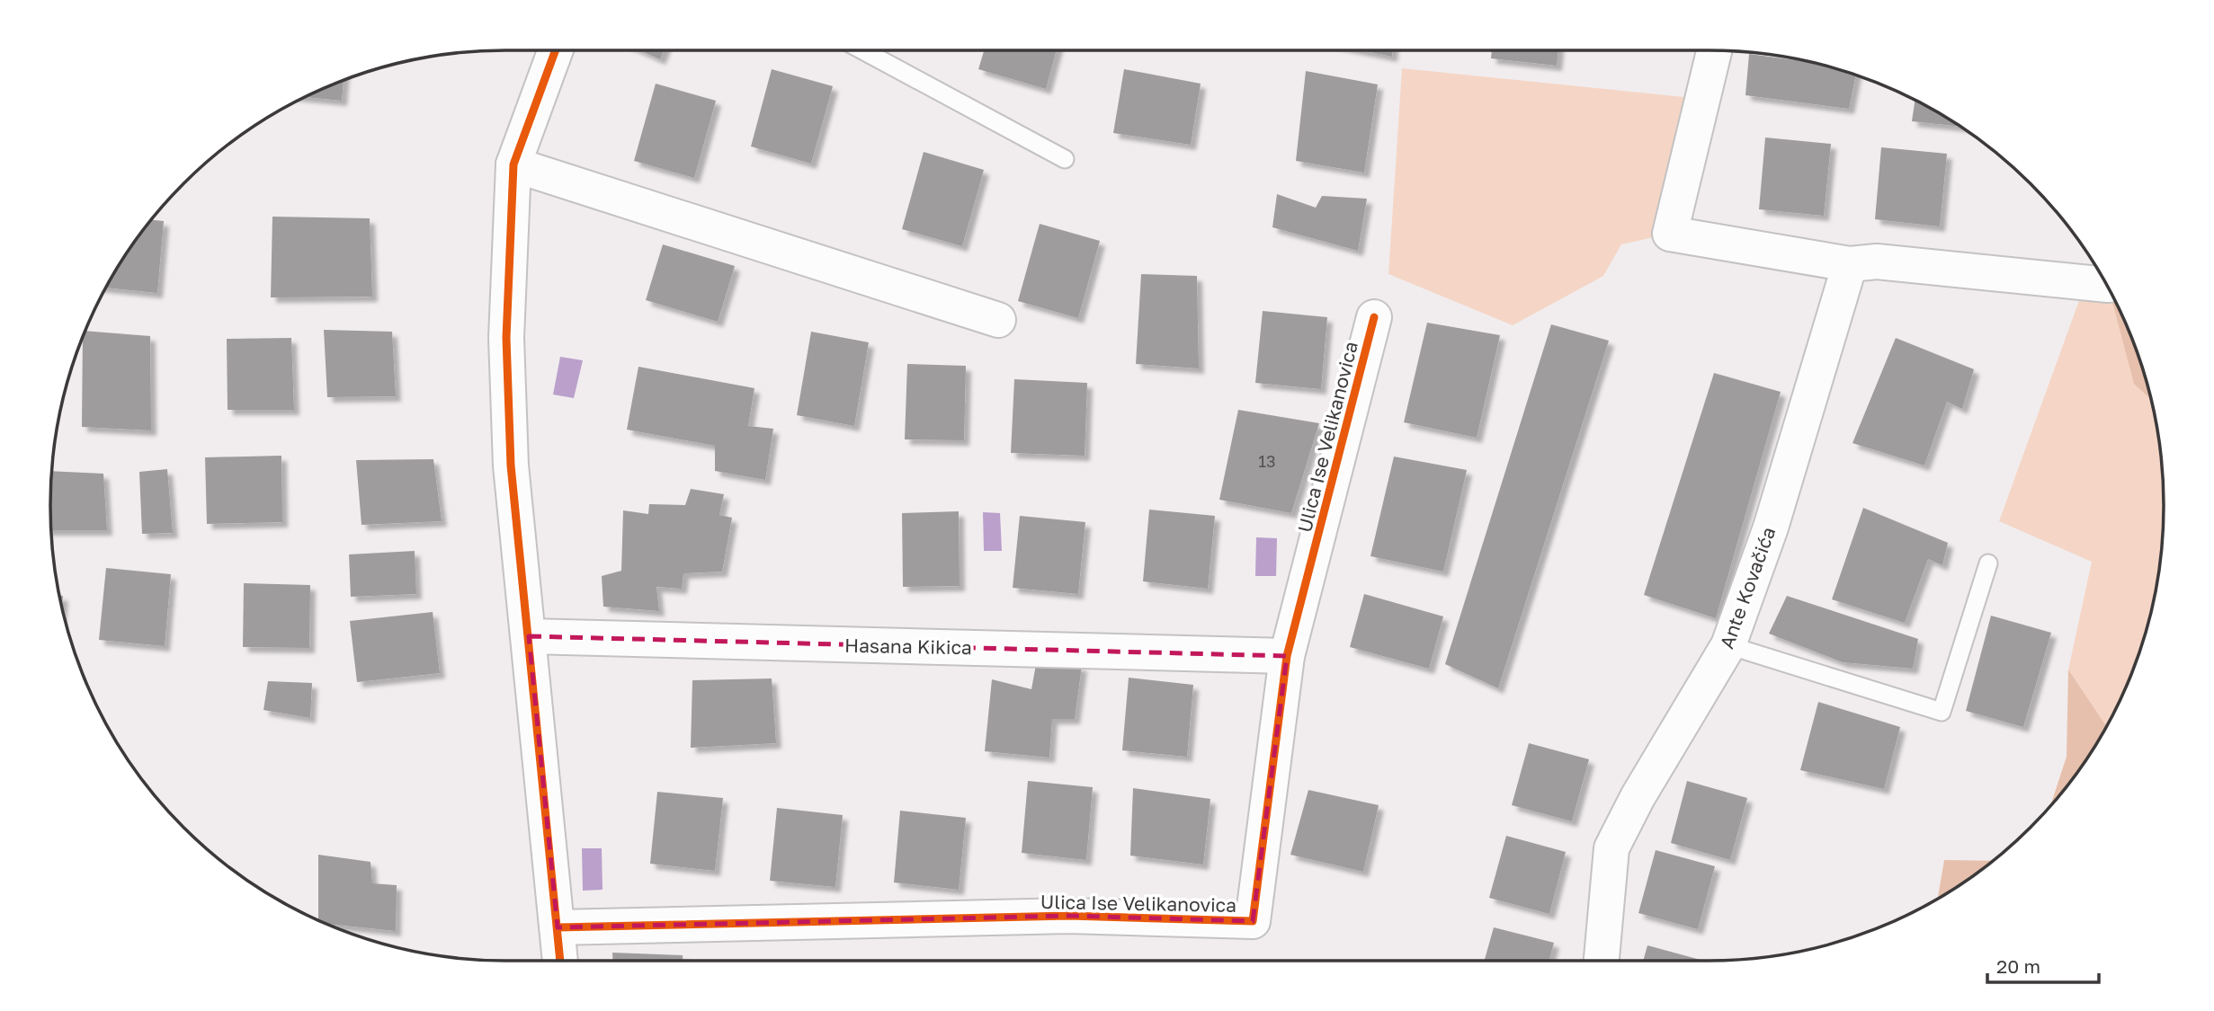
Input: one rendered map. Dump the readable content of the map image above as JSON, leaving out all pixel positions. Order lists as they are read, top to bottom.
{
  "streets": {
    "street": ["Ulica Ise Velikanovica", "Ante Kovačića", "Hasana Kikica"]
  },
  "crossings": [
    ["Ulica Ise Velikanovica", "Hasana Kikica"]
  ],
  "house_numbers": ["13"],
  "scale_bar": "20 m"
}
